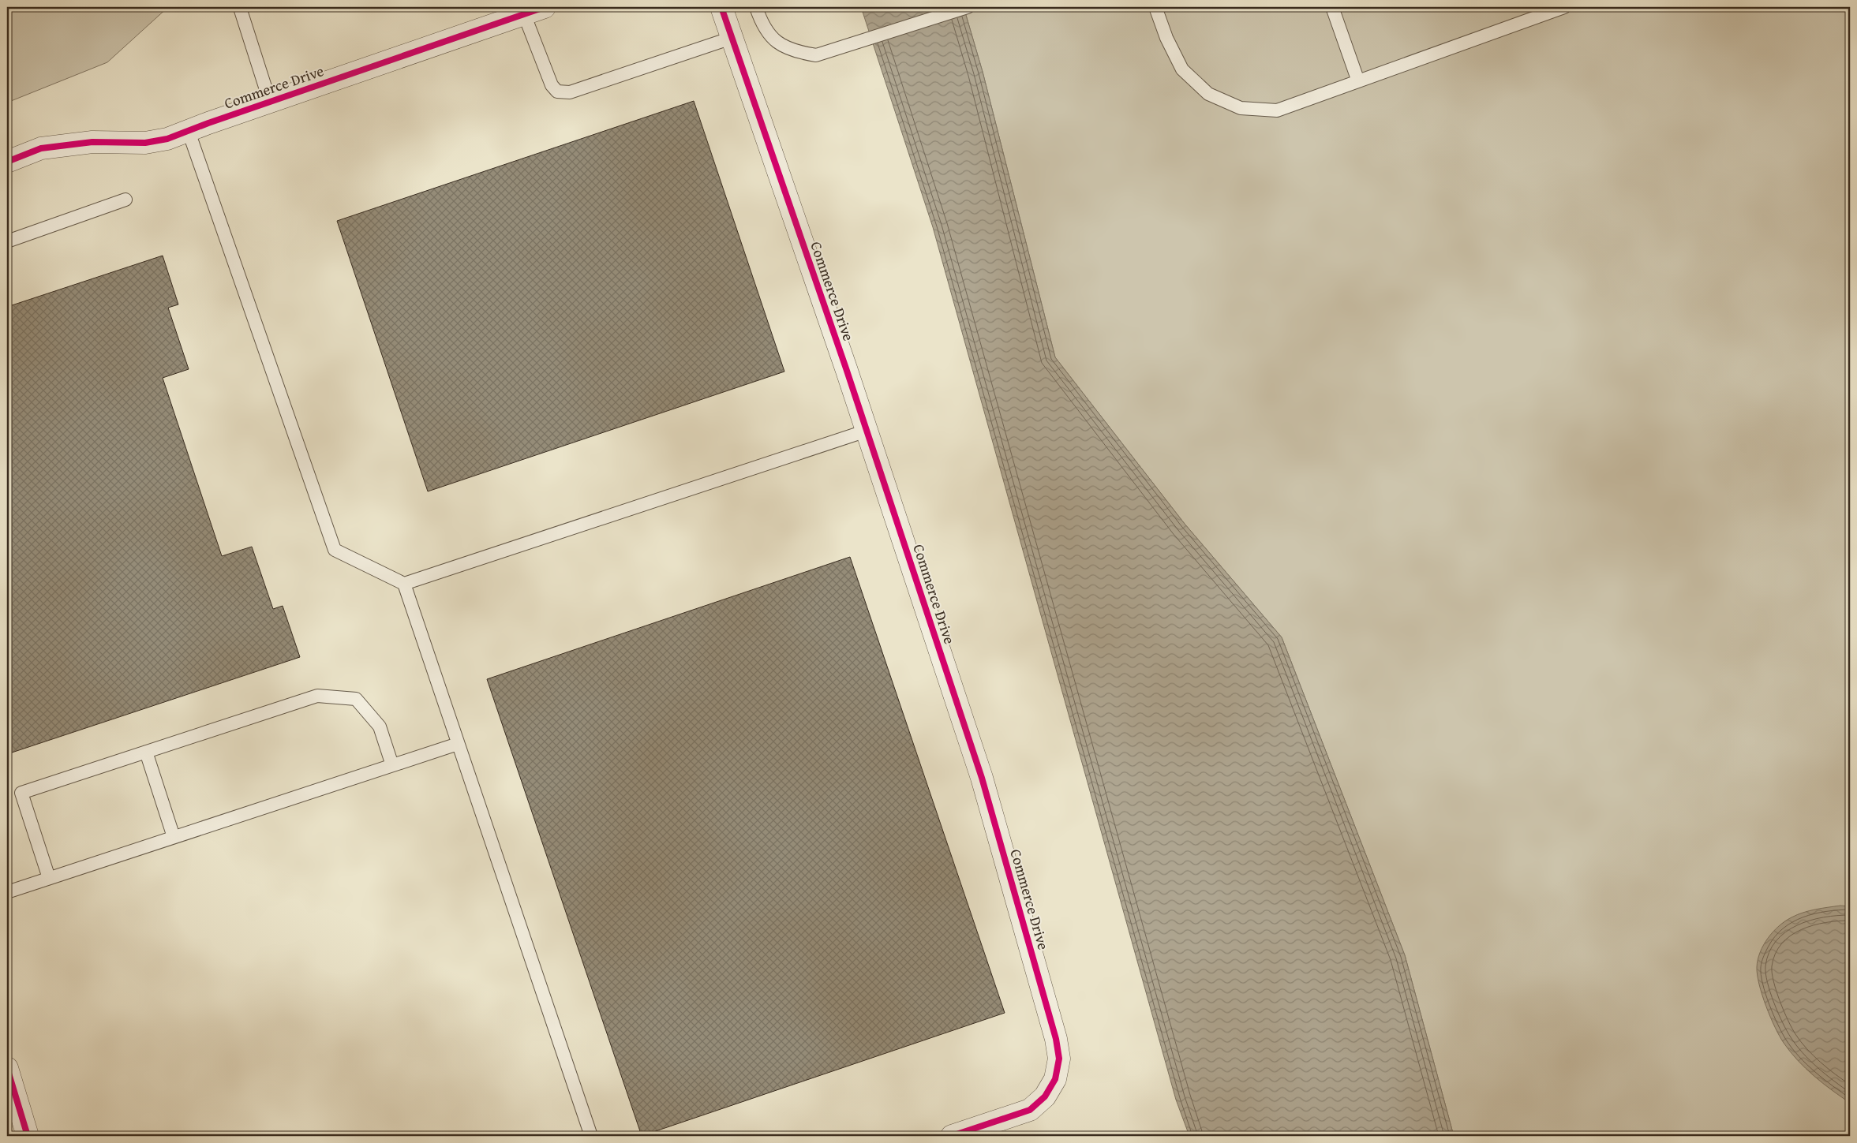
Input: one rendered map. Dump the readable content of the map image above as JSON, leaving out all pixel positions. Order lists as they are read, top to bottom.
{
  "streets": {
    "street": ["Commerce Drive"]
  }
}
